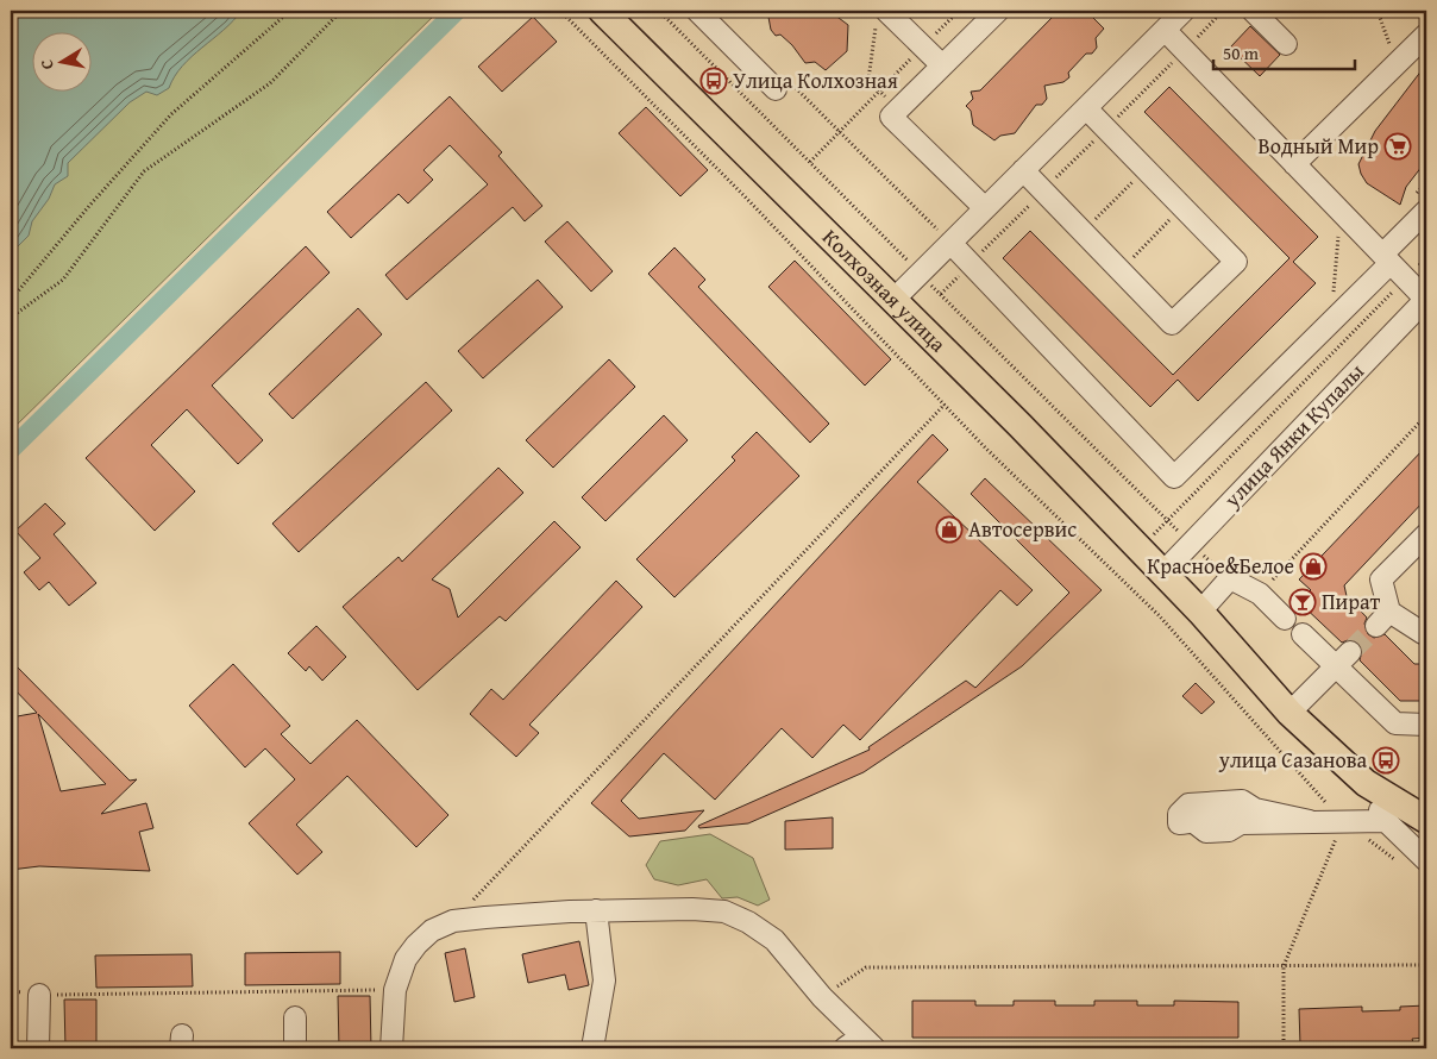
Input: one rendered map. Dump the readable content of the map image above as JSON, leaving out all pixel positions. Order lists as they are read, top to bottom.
{
  "streets": {
    "main road": ["Колхозная улица"],
    "street": ["улица Янки Купалы"]
  },
  "crossings": [
    ["Колхозная улица", "улица Янки Купалы"]
  ],
  "places": {
    "bus stop": ["Улица Колхозная", "улица Сазанова"],
    "supermarket": ["Водный Мир"],
    "shop": ["Автосервис", "Красное&Белое"],
    "bar": ["Пират"]
  },
  "scale_bar": "50 m",
  "north": "left"
}
